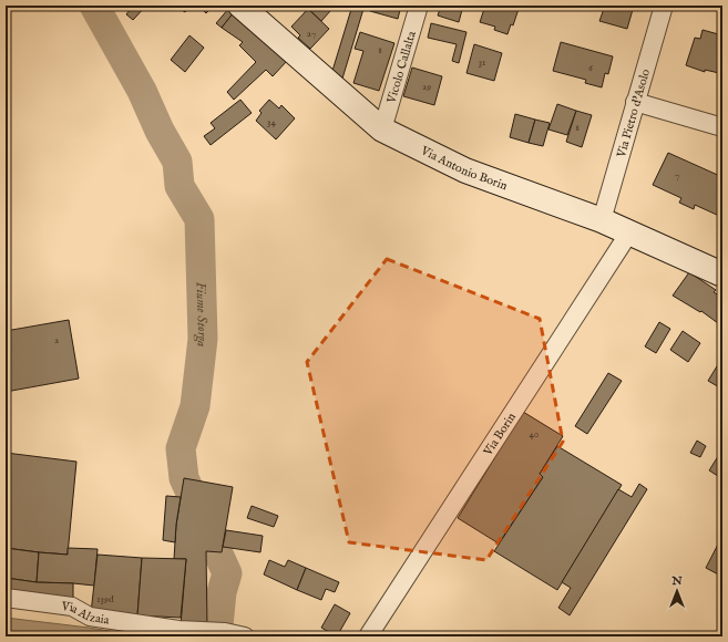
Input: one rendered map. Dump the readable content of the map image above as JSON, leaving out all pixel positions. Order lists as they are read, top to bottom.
{
  "streets": {
    "main road": ["Via Antonio Borin"],
    "street": [
      "Vicolo Callalta",
      "Via Pietro d'Asolo",
      "Via Borin",
      "Via Alzaia"
    ]
  },
  "crossings": [
    ["Vicolo Callalta", "Via Antonio Borin"],
    ["Via Pietro d'Asolo", "Via Antonio Borin"],
    ["Via Antonio Borin", "Via Borin"]
  ],
  "water": ["Fiume Storga"],
  "house_numbers": [
    "27",
    "8",
    "31",
    "6",
    "29",
    "34",
    "8",
    "7",
    "2",
    "40",
    "139d"
  ],
  "north": "top"
}
